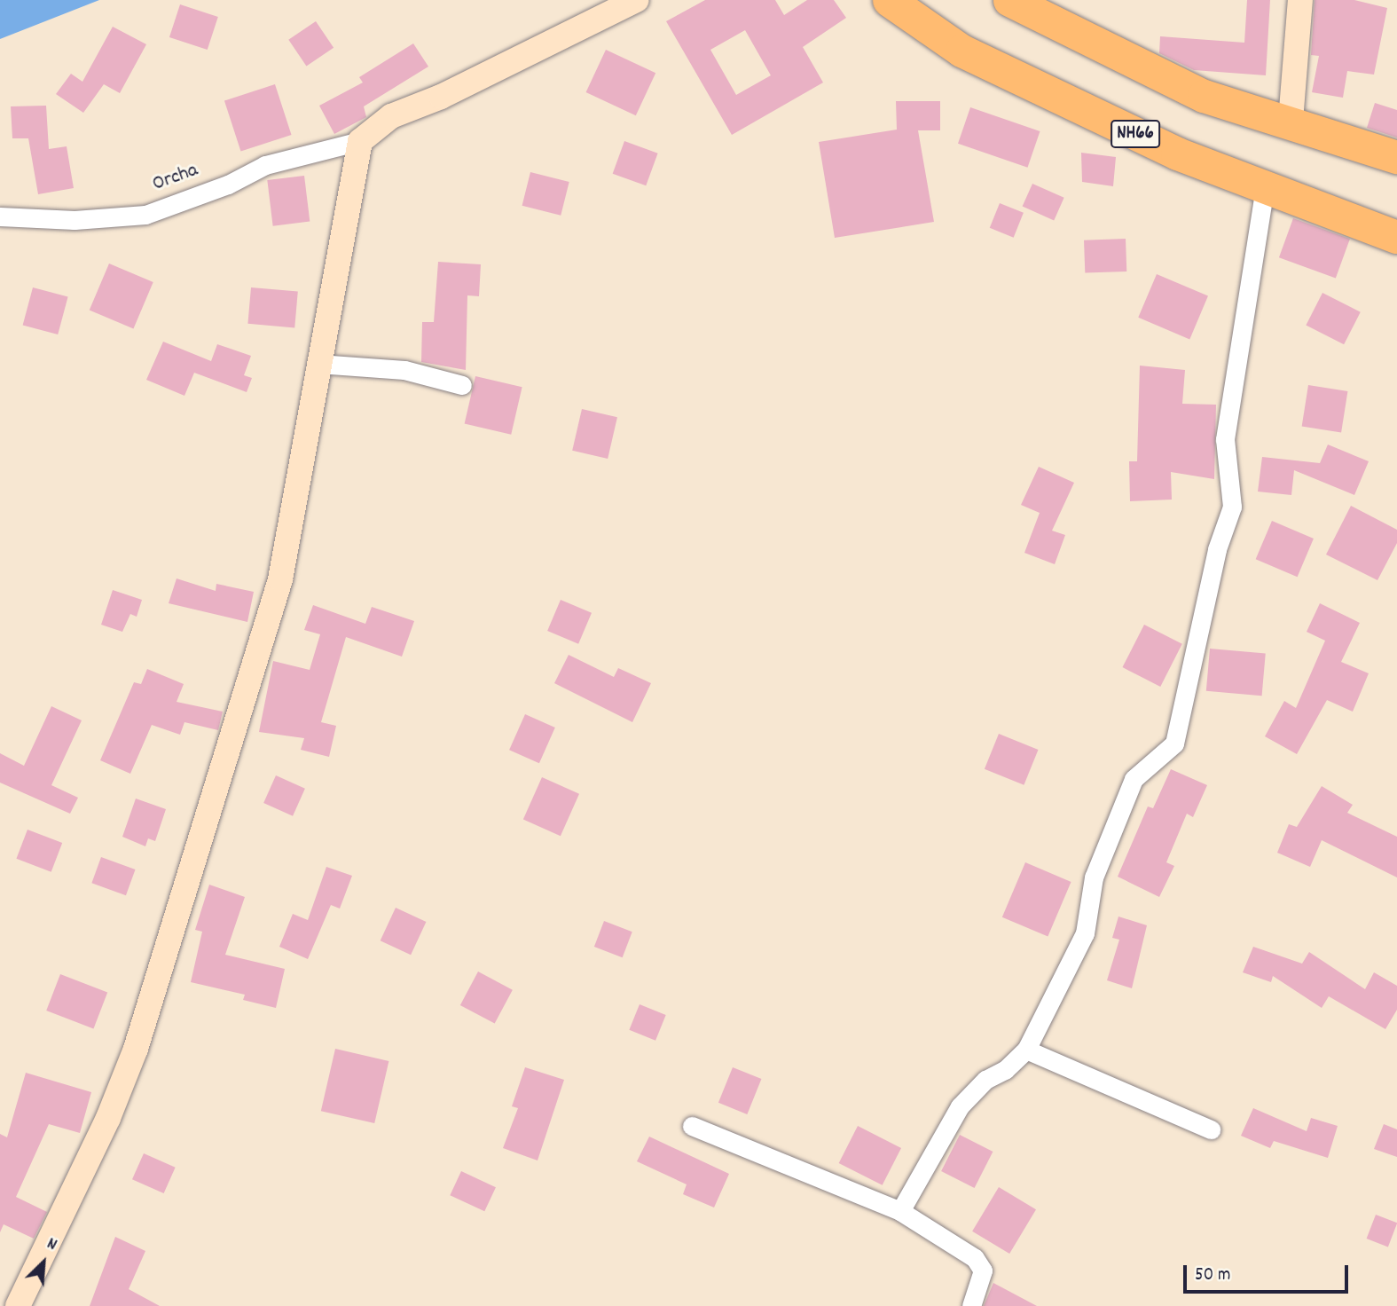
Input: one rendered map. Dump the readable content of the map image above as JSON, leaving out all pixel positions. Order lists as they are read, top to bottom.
{
  "streets": {
    "highway": ["NH66"],
    "street": ["Orcha"]
  },
  "scale_bar": "50 m",
  "north": "top right"
}
